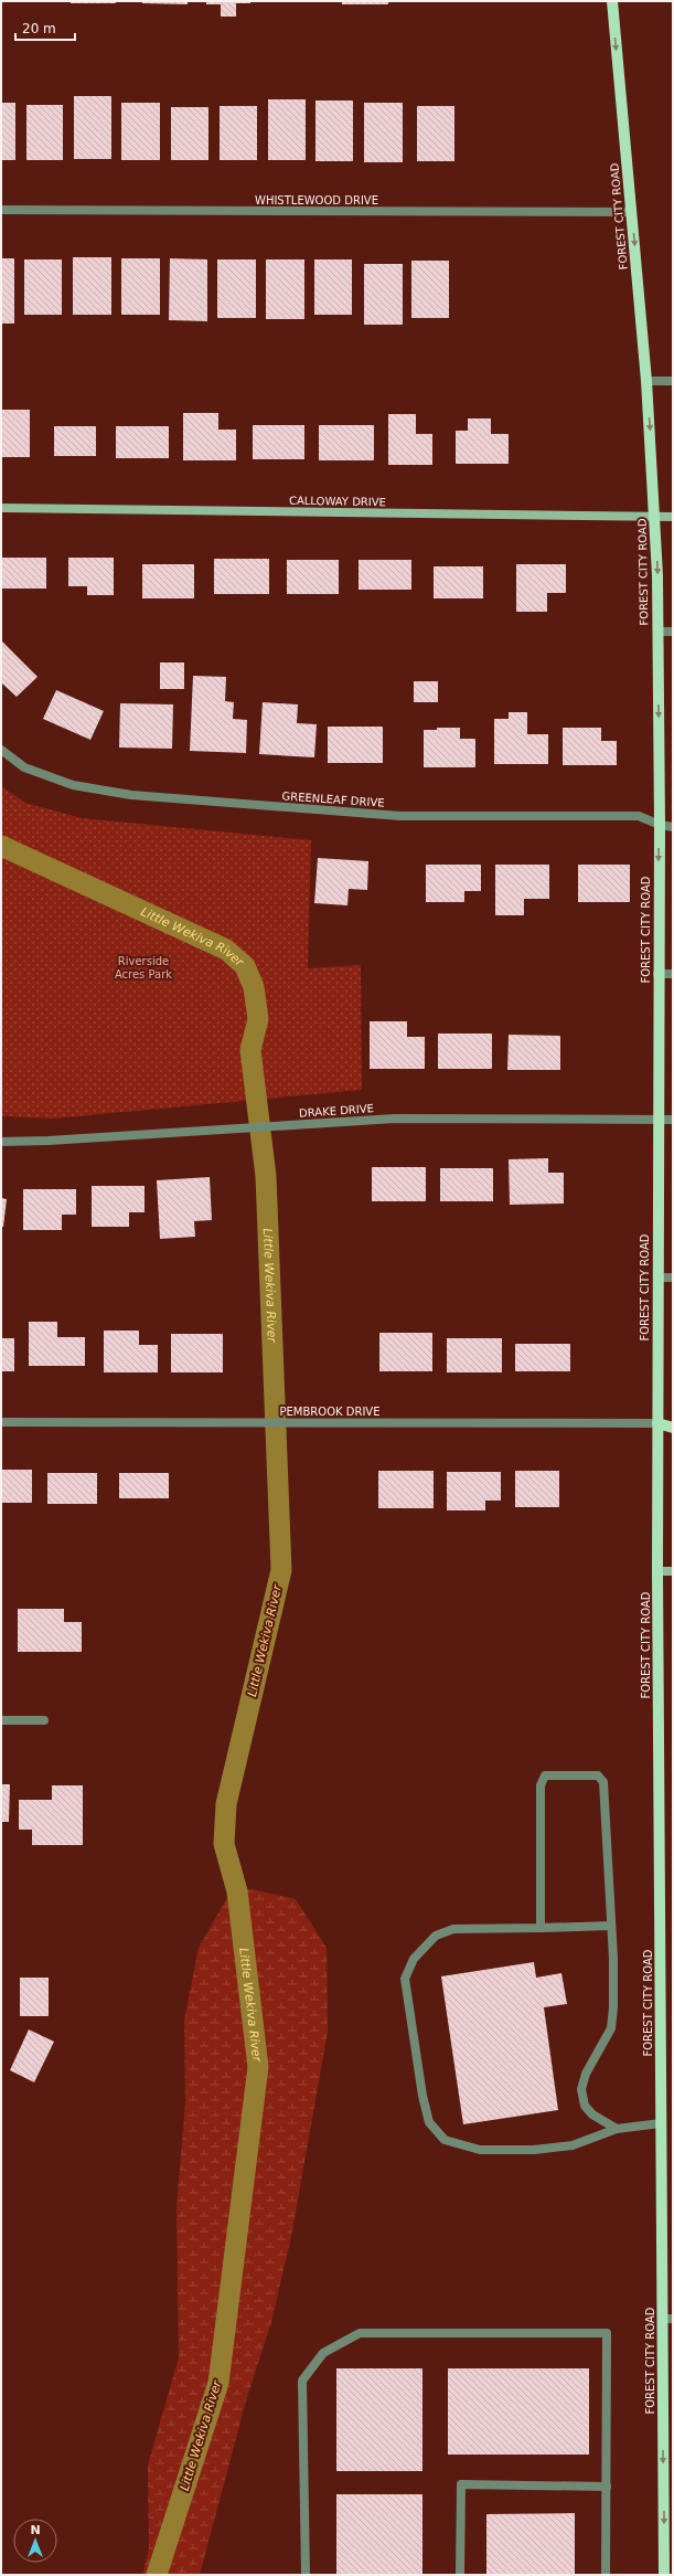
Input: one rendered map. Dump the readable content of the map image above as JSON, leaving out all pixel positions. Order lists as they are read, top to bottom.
{
  "streets": {
    "main road": ["FOREST CITY ROAD"],
    "street": [
      "WHISTLEWOOD DRIVE",
      "CALLOWAY DRIVE",
      "GREENLEAF DRIVE",
      "DRAKE DRIVE",
      "PEMBROOK DRIVE"
    ]
  },
  "crossings": [
    ["WHISTLEWOOD DRIVE", "FOREST CITY ROAD"],
    ["FOREST CITY ROAD", "CALLOWAY DRIVE"],
    ["FOREST CITY ROAD", "GREENLEAF DRIVE"],
    ["FOREST CITY ROAD", "DRAKE DRIVE"],
    ["FOREST CITY ROAD", "PEMBROOK DRIVE"]
  ],
  "one_way": ["FOREST CITY ROAD"],
  "water": ["Little Wekiva River"],
  "parks": ["Riverside Acres Park"],
  "scale_bar": "20 m",
  "north": "top"
}
